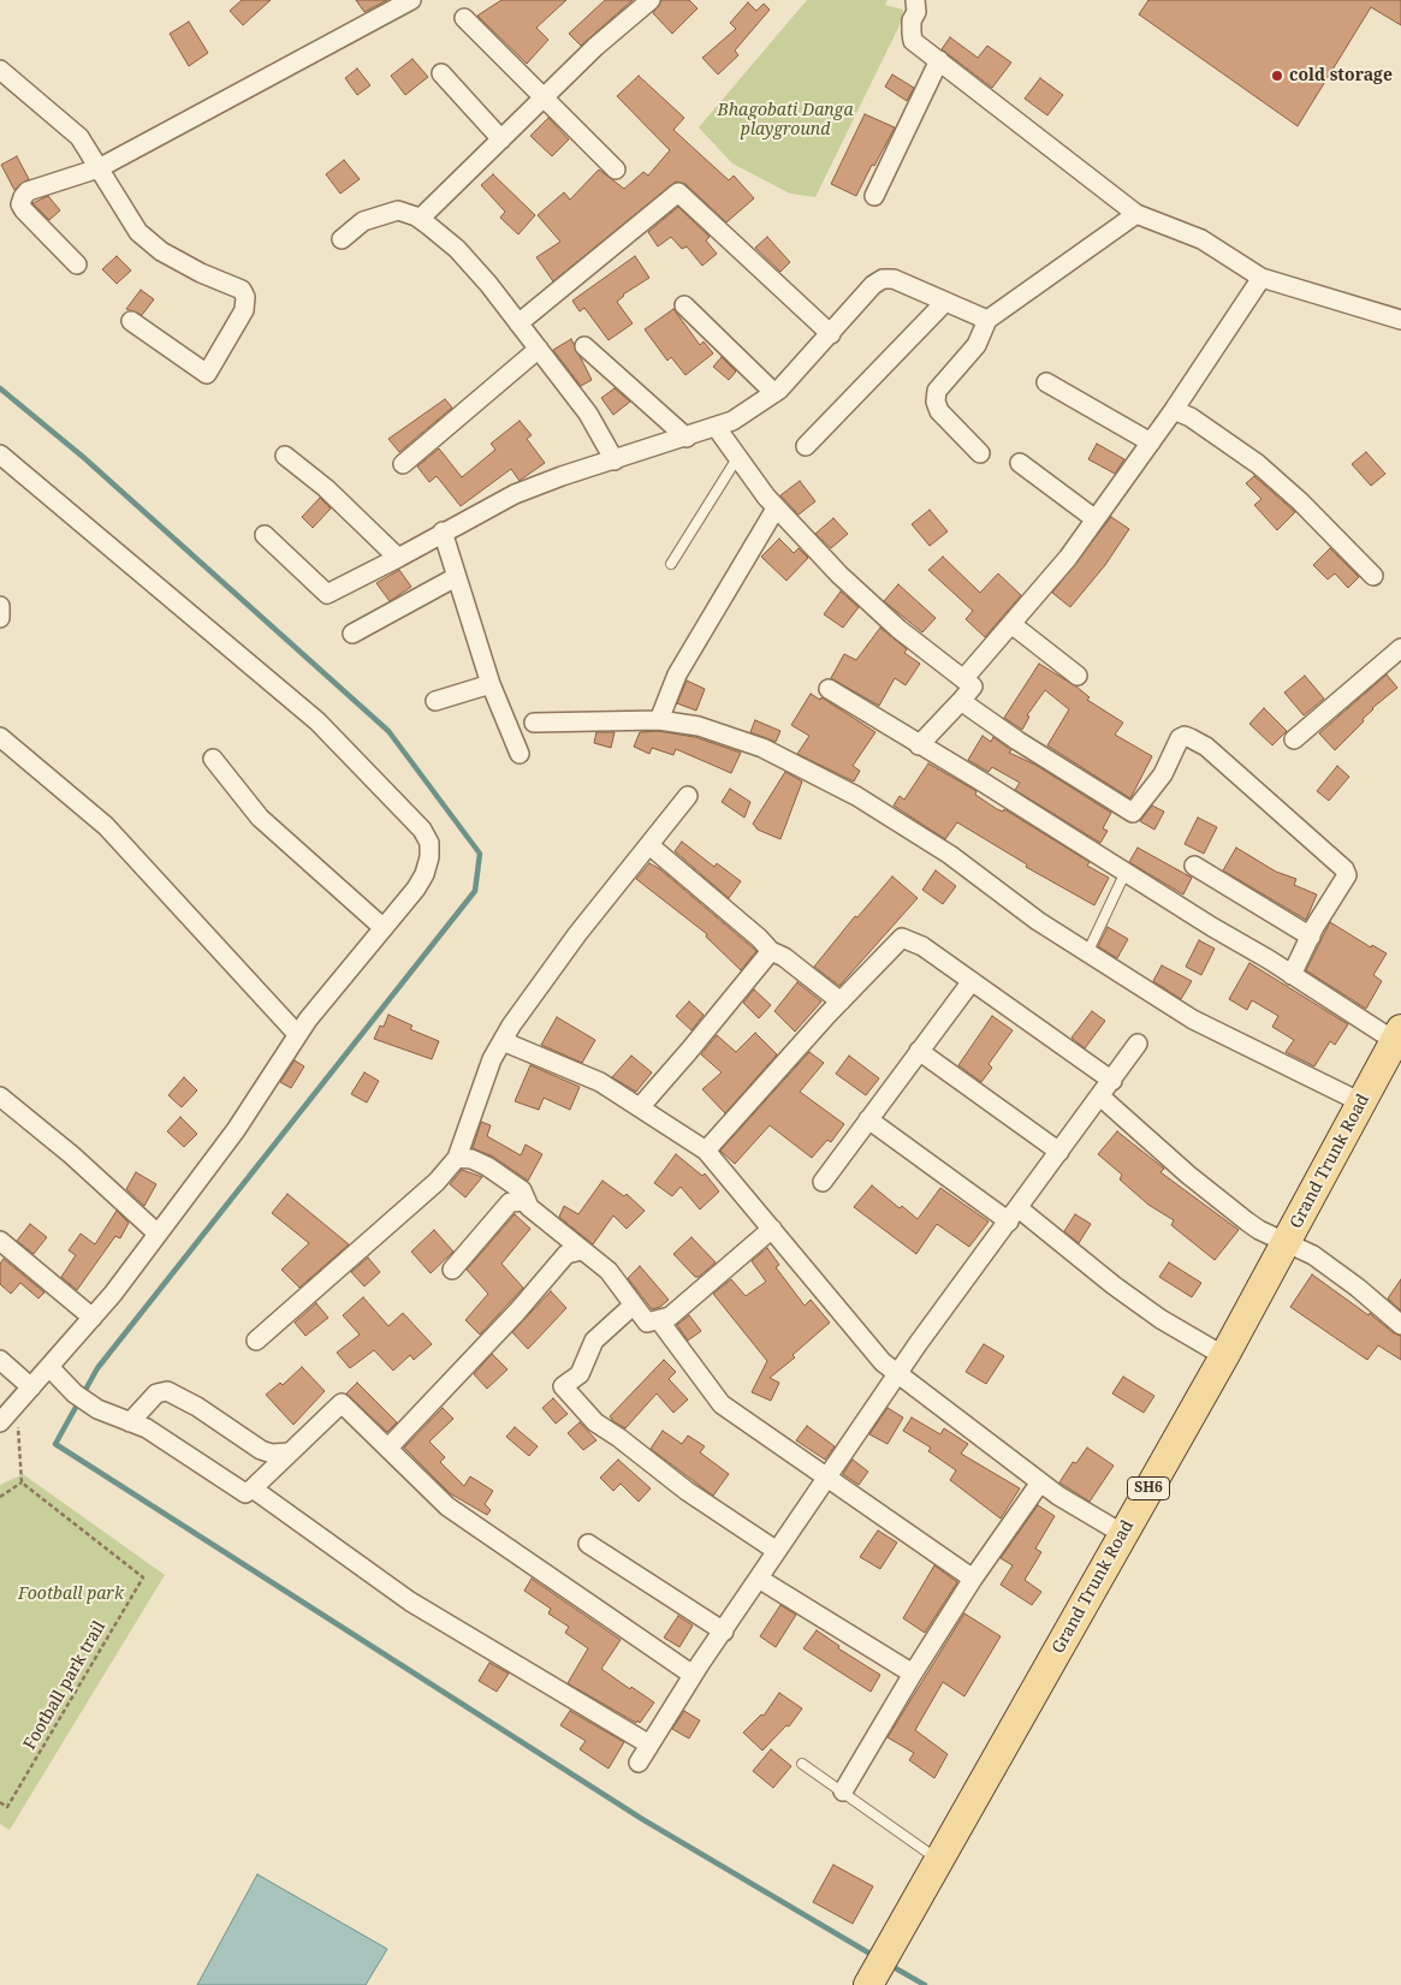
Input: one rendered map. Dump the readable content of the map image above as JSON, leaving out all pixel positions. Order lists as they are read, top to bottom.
{
  "streets": {
    "main road": ["Grand Trunk Road", "SH6"],
    "path": ["Football park trail"]
  },
  "parks": ["Bhagobati Danga playground", "Football park"],
  "places": ["cold storage"]
}
